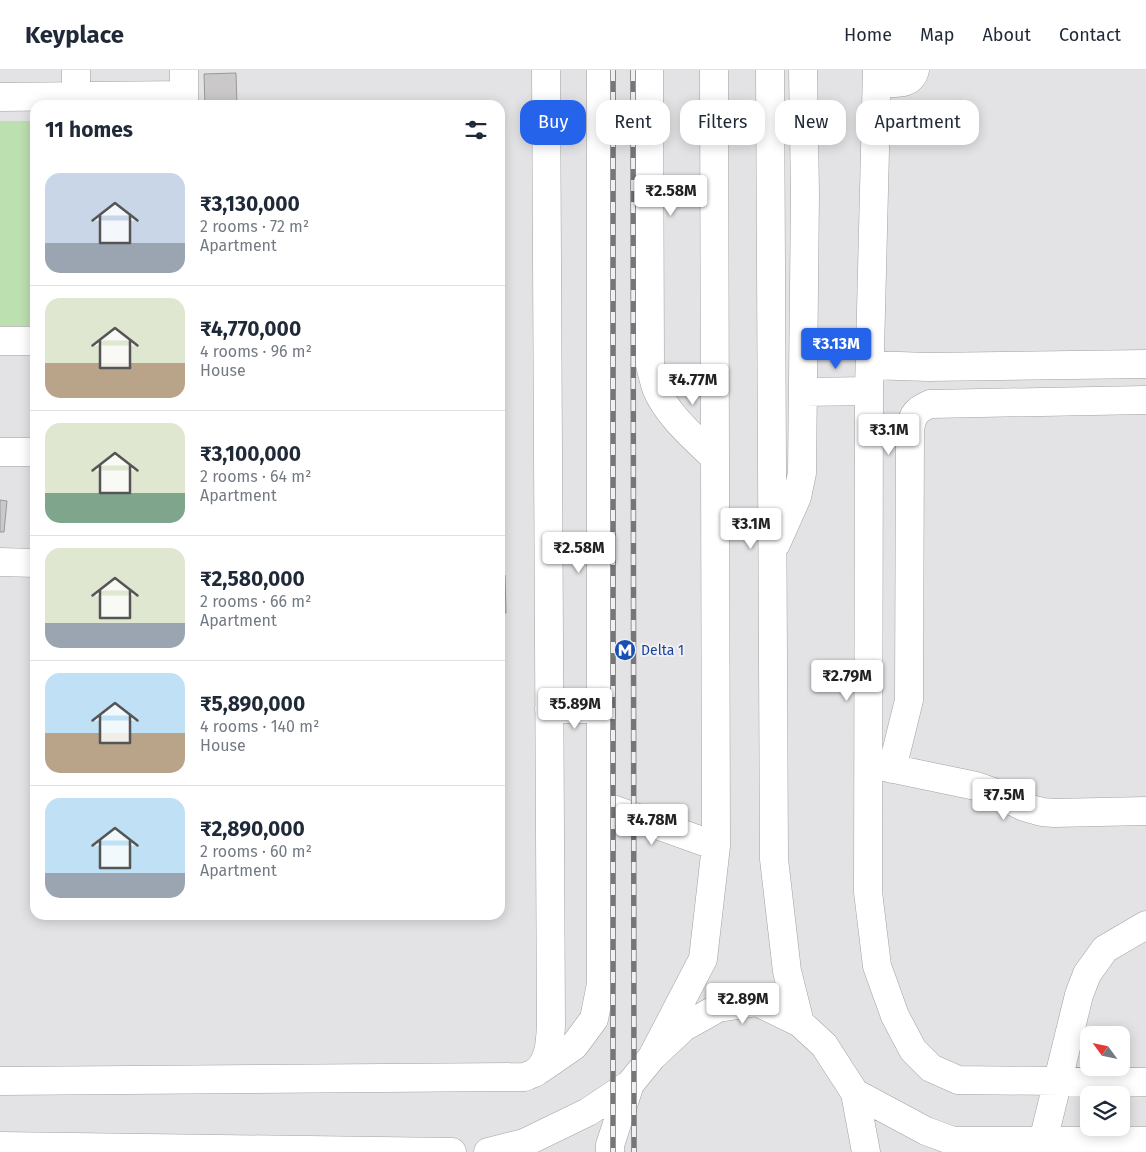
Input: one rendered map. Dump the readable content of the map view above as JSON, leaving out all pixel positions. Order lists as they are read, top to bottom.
{
  "places": {
    "metro station": ["Delta 1"]
  },
  "north": "top left",
  "page": {
    "header": "Keyplace",
    "nav": [
      "Home",
      "Map",
      "About",
      "Contact"
    ],
    "chip": [
      "Buy",
      "Rent",
      "Filters",
      "New",
      "Apartment"
    ],
    "heading": "11 homes",
    "list": [
      {
        "name": "₹3,130,000",
        "note": "2 rooms · 72 m² · Apartment"
      },
      {
        "name": "₹4,770,000",
        "note": "4 rooms · 96 m² · House"
      },
      {
        "name": "₹3,100,000",
        "note": "2 rooms · 64 m² · Apartment"
      },
      {
        "name": "₹2,580,000",
        "note": "2 rooms · 66 m² · Apartment"
      },
      {
        "name": "₹5,890,000",
        "note": "4 rooms · 140 m² · House"
      },
      {
        "name": "₹2,890,000",
        "note": "2 rooms · 60 m² · Apartment"
      }
    ],
    "price": [
      "₹2.58M",
      "₹3.13M",
      "₹4.77M",
      "₹3.1M",
      "₹3.1M",
      "₹2.58M",
      "₹2.79M",
      "₹5.89M",
      "₹7.5M",
      "₹4.78M",
      "₹2.89M"
    ]
  }
}
